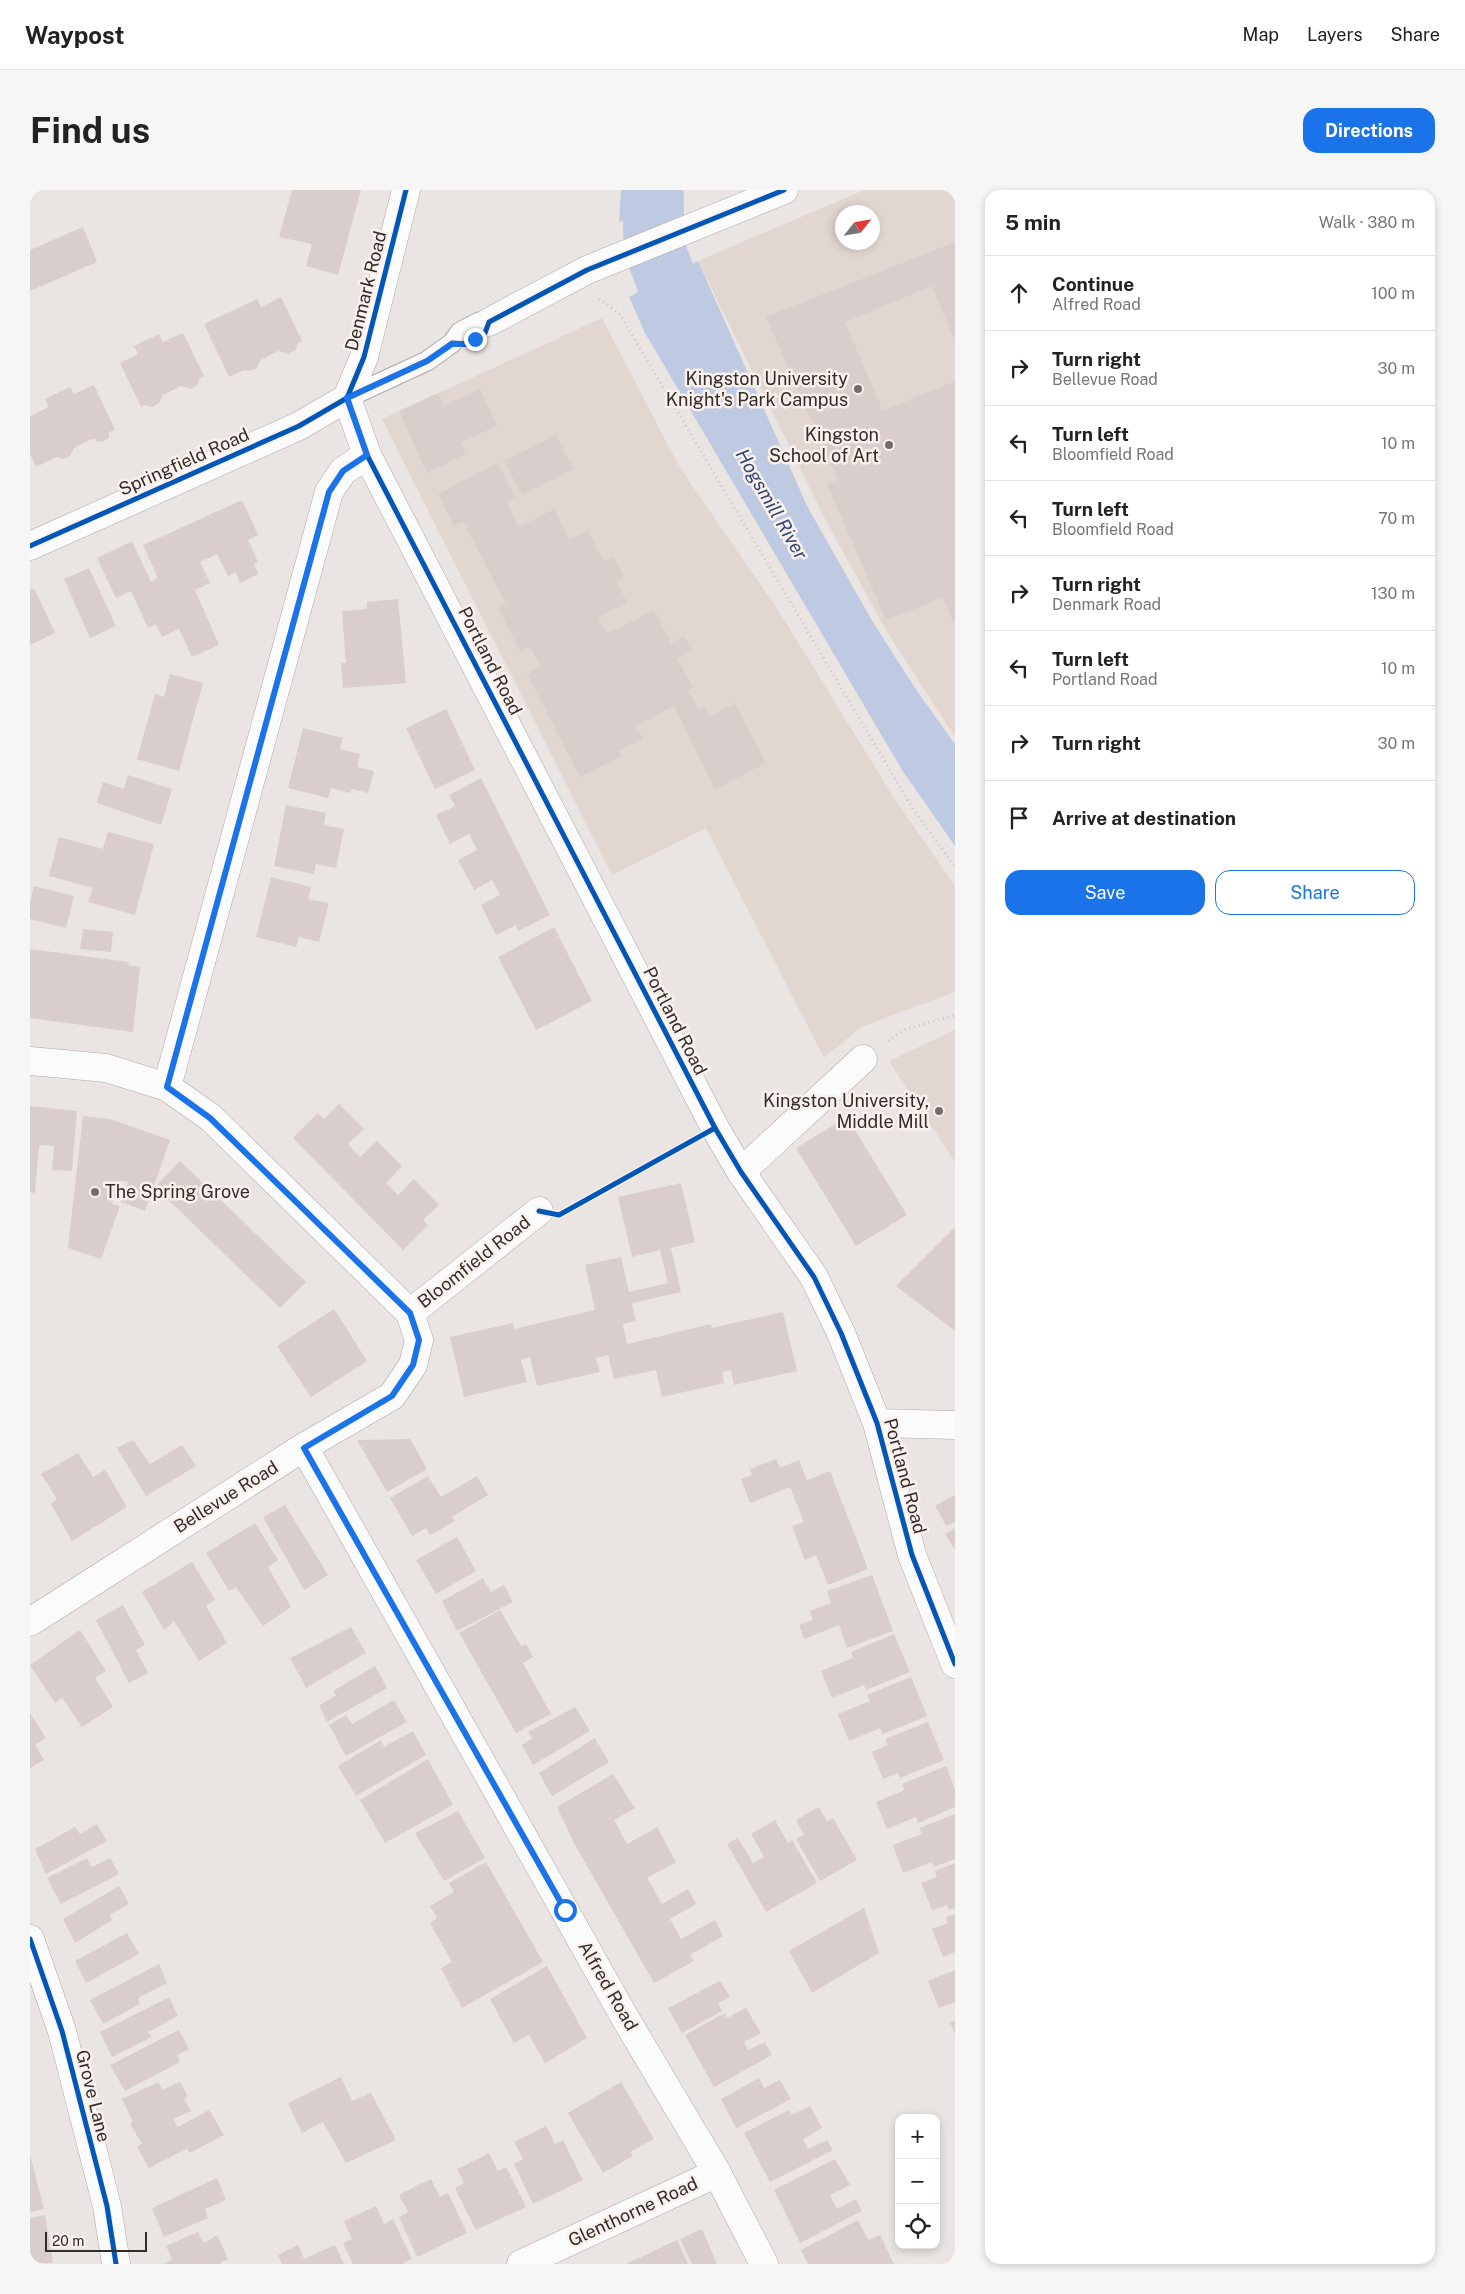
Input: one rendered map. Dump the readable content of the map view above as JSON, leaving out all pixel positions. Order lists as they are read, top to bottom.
{
  "streets": {
    "street": [
      "Denmark Road",
      "Springfield Road",
      "Portland Road",
      "Bloomfield Road",
      "Bellevue Road",
      "Alfred Road",
      "Grove Lane",
      "Glenthorne Road"
    ]
  },
  "crossings": [
    ["Denmark Road", "Springfield Road"],
    ["Denmark Road", "Portland Road"],
    ["Springfield Road", "Portland Road"],
    ["Bloomfield Road", "Bellevue Road"],
    ["Bellevue Road", "Alfred Road"],
    ["Alfred Road", "Glenthorne Road"]
  ],
  "water": ["Hogsmill River"],
  "places": [
    "Kingston University Knight's Park Campus",
    "Kingston School of Art",
    "Kingston University, Middle Mill",
    "The Spring Grove"
  ],
  "scale_bar": "20 m",
  "north": "top right",
  "page": {
    "header": "Waypost",
    "nav": ["Map", "Layers", "Share"],
    "buttons": [
      "Directions",
      ["Save", "Share"]
    ],
    "title": "Find us",
    "heading": ["5 min", "Walk · 380 m"],
    "list": [
      ["Continue", "Alfred Road", "100 m"],
      ["Turn right", "Bellevue Road", "30 m"],
      ["Turn left", "Bloomfield Road", "10 m"],
      ["Turn left", "Bloomfield Road", "70 m"],
      ["Turn right", "Denmark Road", "130 m"],
      ["Turn left", "Portland Road", "10 m"],
      ["Turn right", "30 m"],
      "Arrive at destination"
    ],
    "map_buttons": ["+", "−"],
    "scale": "20 m"
  }
}
